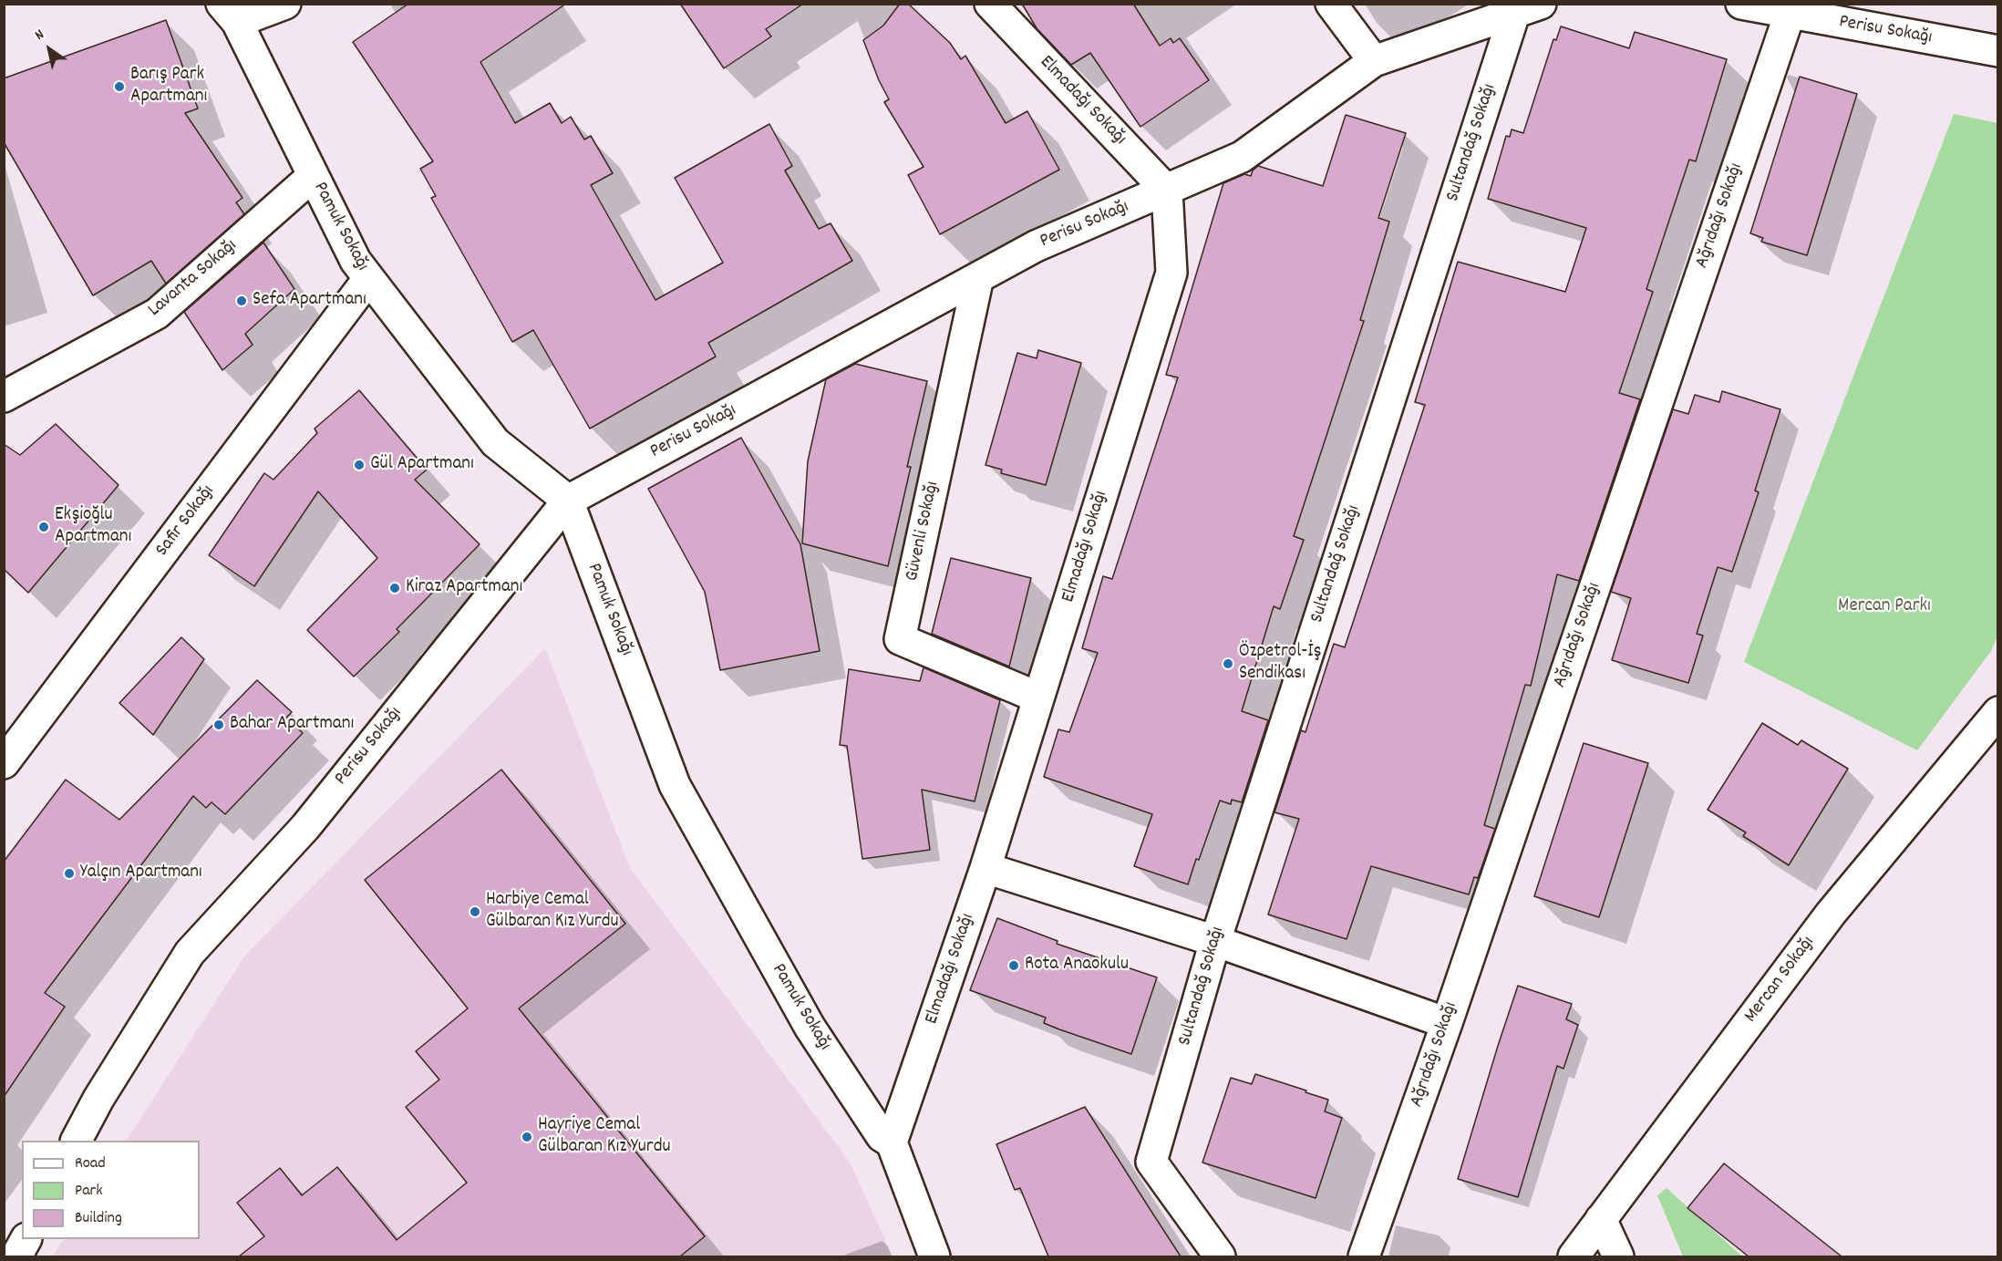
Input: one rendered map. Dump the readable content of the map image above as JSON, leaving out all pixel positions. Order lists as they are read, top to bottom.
{
  "streets": {
    "street": [
      "Perisu Sokağı",
      "Elmadağı Sokağı",
      "Sultandağ Sokağı",
      "Ağrıdağı Sokağı",
      "Pamuk Sokağı",
      "Lavanta Sokağı",
      "Safir Sokağı",
      "Güvenli Sokağı",
      "Mercan Sokağı"
    ]
  },
  "crossings": [
    ["Perisu Sokağı", "Elmadağı Sokağı"],
    ["Perisu Sokağı", "Sultandağ Sokağı"],
    ["Perisu Sokağı", "Ağrıdağı Sokağı"],
    ["Perisu Sokağı", "Pamuk Sokağı"],
    ["Perisu Sokağı", "Güvenli Sokağı"],
    ["Elmadağı Sokağı", "Pamuk Sokağı"],
    ["Elmadağı Sokağı", "Güvenli Sokağı"],
    ["Pamuk Sokağı", "Lavanta Sokağı"],
    ["Pamuk Sokağı", "Safir Sokağı"]
  ],
  "parks": ["Mercan Parkı"],
  "places": [
    "Barış Park Apartmanı",
    "Sefa Apartmanı",
    "Gül Apartmanı",
    "Ekşioğlu Apartmanı",
    "Kiraz Apartmanı",
    "Özpetrol-İş Sendikası",
    "Bahar Apartmanı",
    "Yalçın Apartmanı",
    "Harbiye Cemal Gülbaran Kız Yurdu",
    "Rota Anaokulu",
    "Hayriye Cemal Gülbaran Kız Yurdu"
  ],
  "legend": ["Road", "Park", "Building"],
  "north": "top left"
}
